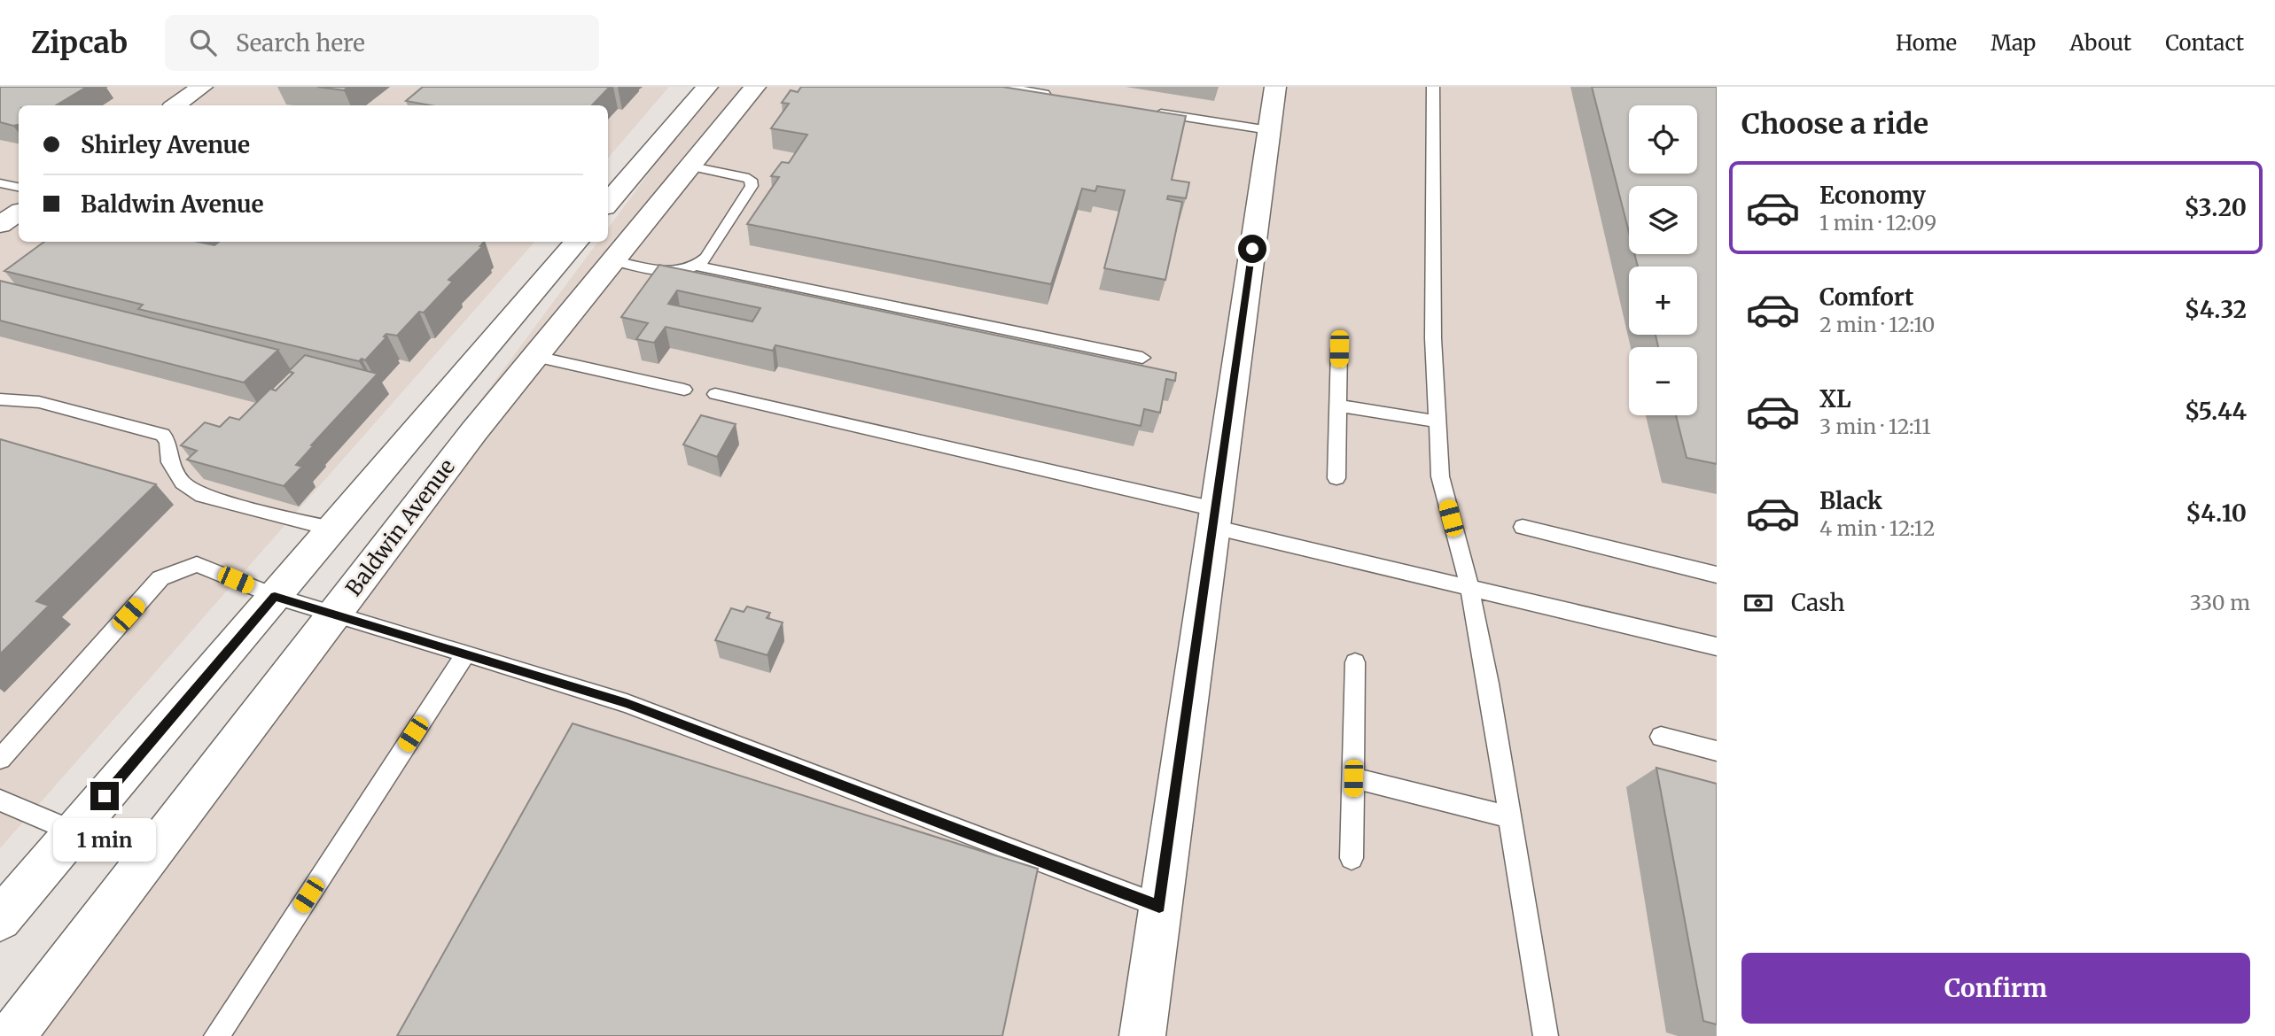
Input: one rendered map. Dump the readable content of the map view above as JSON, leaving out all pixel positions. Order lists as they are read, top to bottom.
{
  "streets": {
    "main road": ["Baldwin Avenue"]
  },
  "page": {
    "header": "Zipcab",
    "search": "Search here",
    "nav": [
      "Home",
      "Map",
      "About",
      "Contact"
    ],
    "heading": "Choose a ride",
    "map_buttons": ["+", "−"],
    "banner": ["Shirley Avenue", "Baldwin Avenue"],
    "list": [
      {
        "name": "Economy",
        "note": "1 min · 12:09",
        "value": "$3.20"
      },
      {
        "name": "Comfort",
        "note": "2 min · 12:10",
        "value": "$4.32"
      },
      {
        "name": "XL",
        "note": "3 min · 12:11",
        "value": "$5.44"
      },
      {
        "name": "Black",
        "note": "4 min · 12:12",
        "value": "$4.10"
      }
    ],
    "pay": ["Cash", "330 m"],
    "bubble": "1 min",
    "buttons": "Confirm"
  }
}
